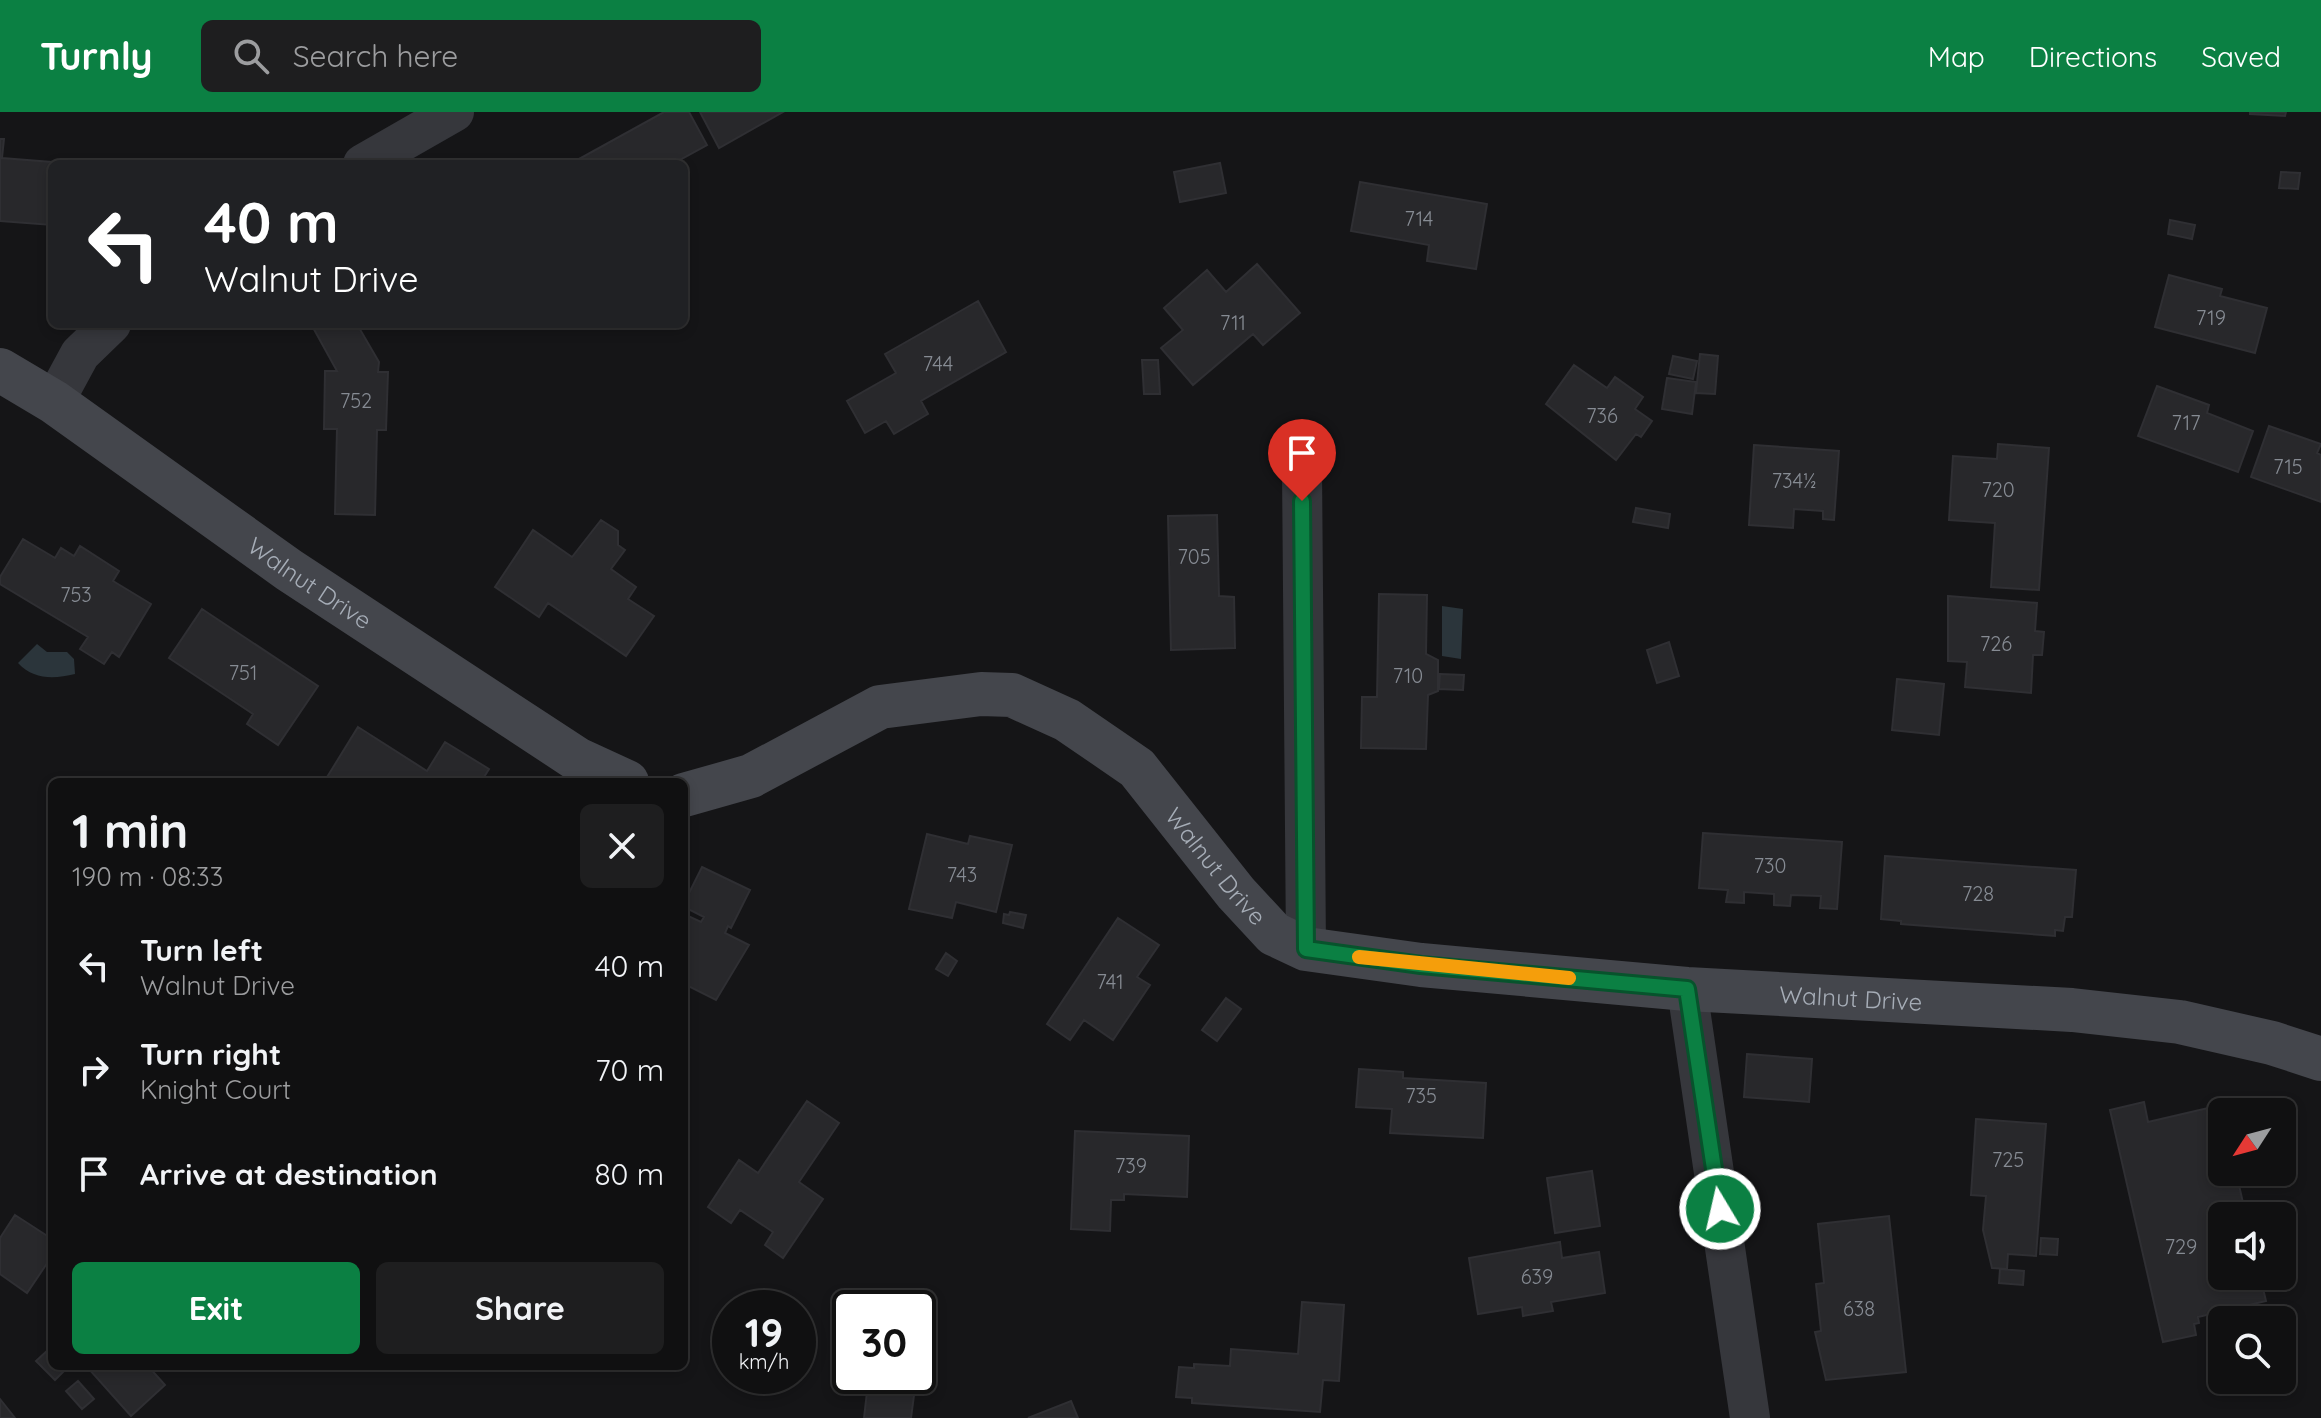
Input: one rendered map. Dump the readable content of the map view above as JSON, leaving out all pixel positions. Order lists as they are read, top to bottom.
{
  "streets": {
    "street": ["Walnut Drive"]
  },
  "house_numbers": [
    "714",
    "719",
    "711",
    "744",
    "752",
    "736",
    "717",
    "715",
    "734½",
    "720",
    "705",
    "753",
    "726",
    "751",
    "710",
    "730",
    "743",
    "728",
    "741",
    "735",
    "725",
    "739",
    "729",
    "639",
    "638"
  ],
  "north": "bottom left",
  "page": {
    "header": "Turnly",
    "search": "Search here",
    "nav": ["Map", "Directions", "Saved"],
    "turn": ["40 m", "Walnut Drive"],
    "heading": ["1 min", "190 m · 08:33"],
    "list": [
      {
        "name": "Turn left",
        "note": "Walnut Drive",
        "value": "40 m"
      },
      {
        "name": "Turn right",
        "note": "Knight Court",
        "value": "70 m"
      },
      {
        "name": "Arrive at destination",
        "value": "80 m"
      }
    ],
    "buttons": ["Exit", "Share"],
    "speed": "19 km/h",
    "limit": "30"
  }
}
